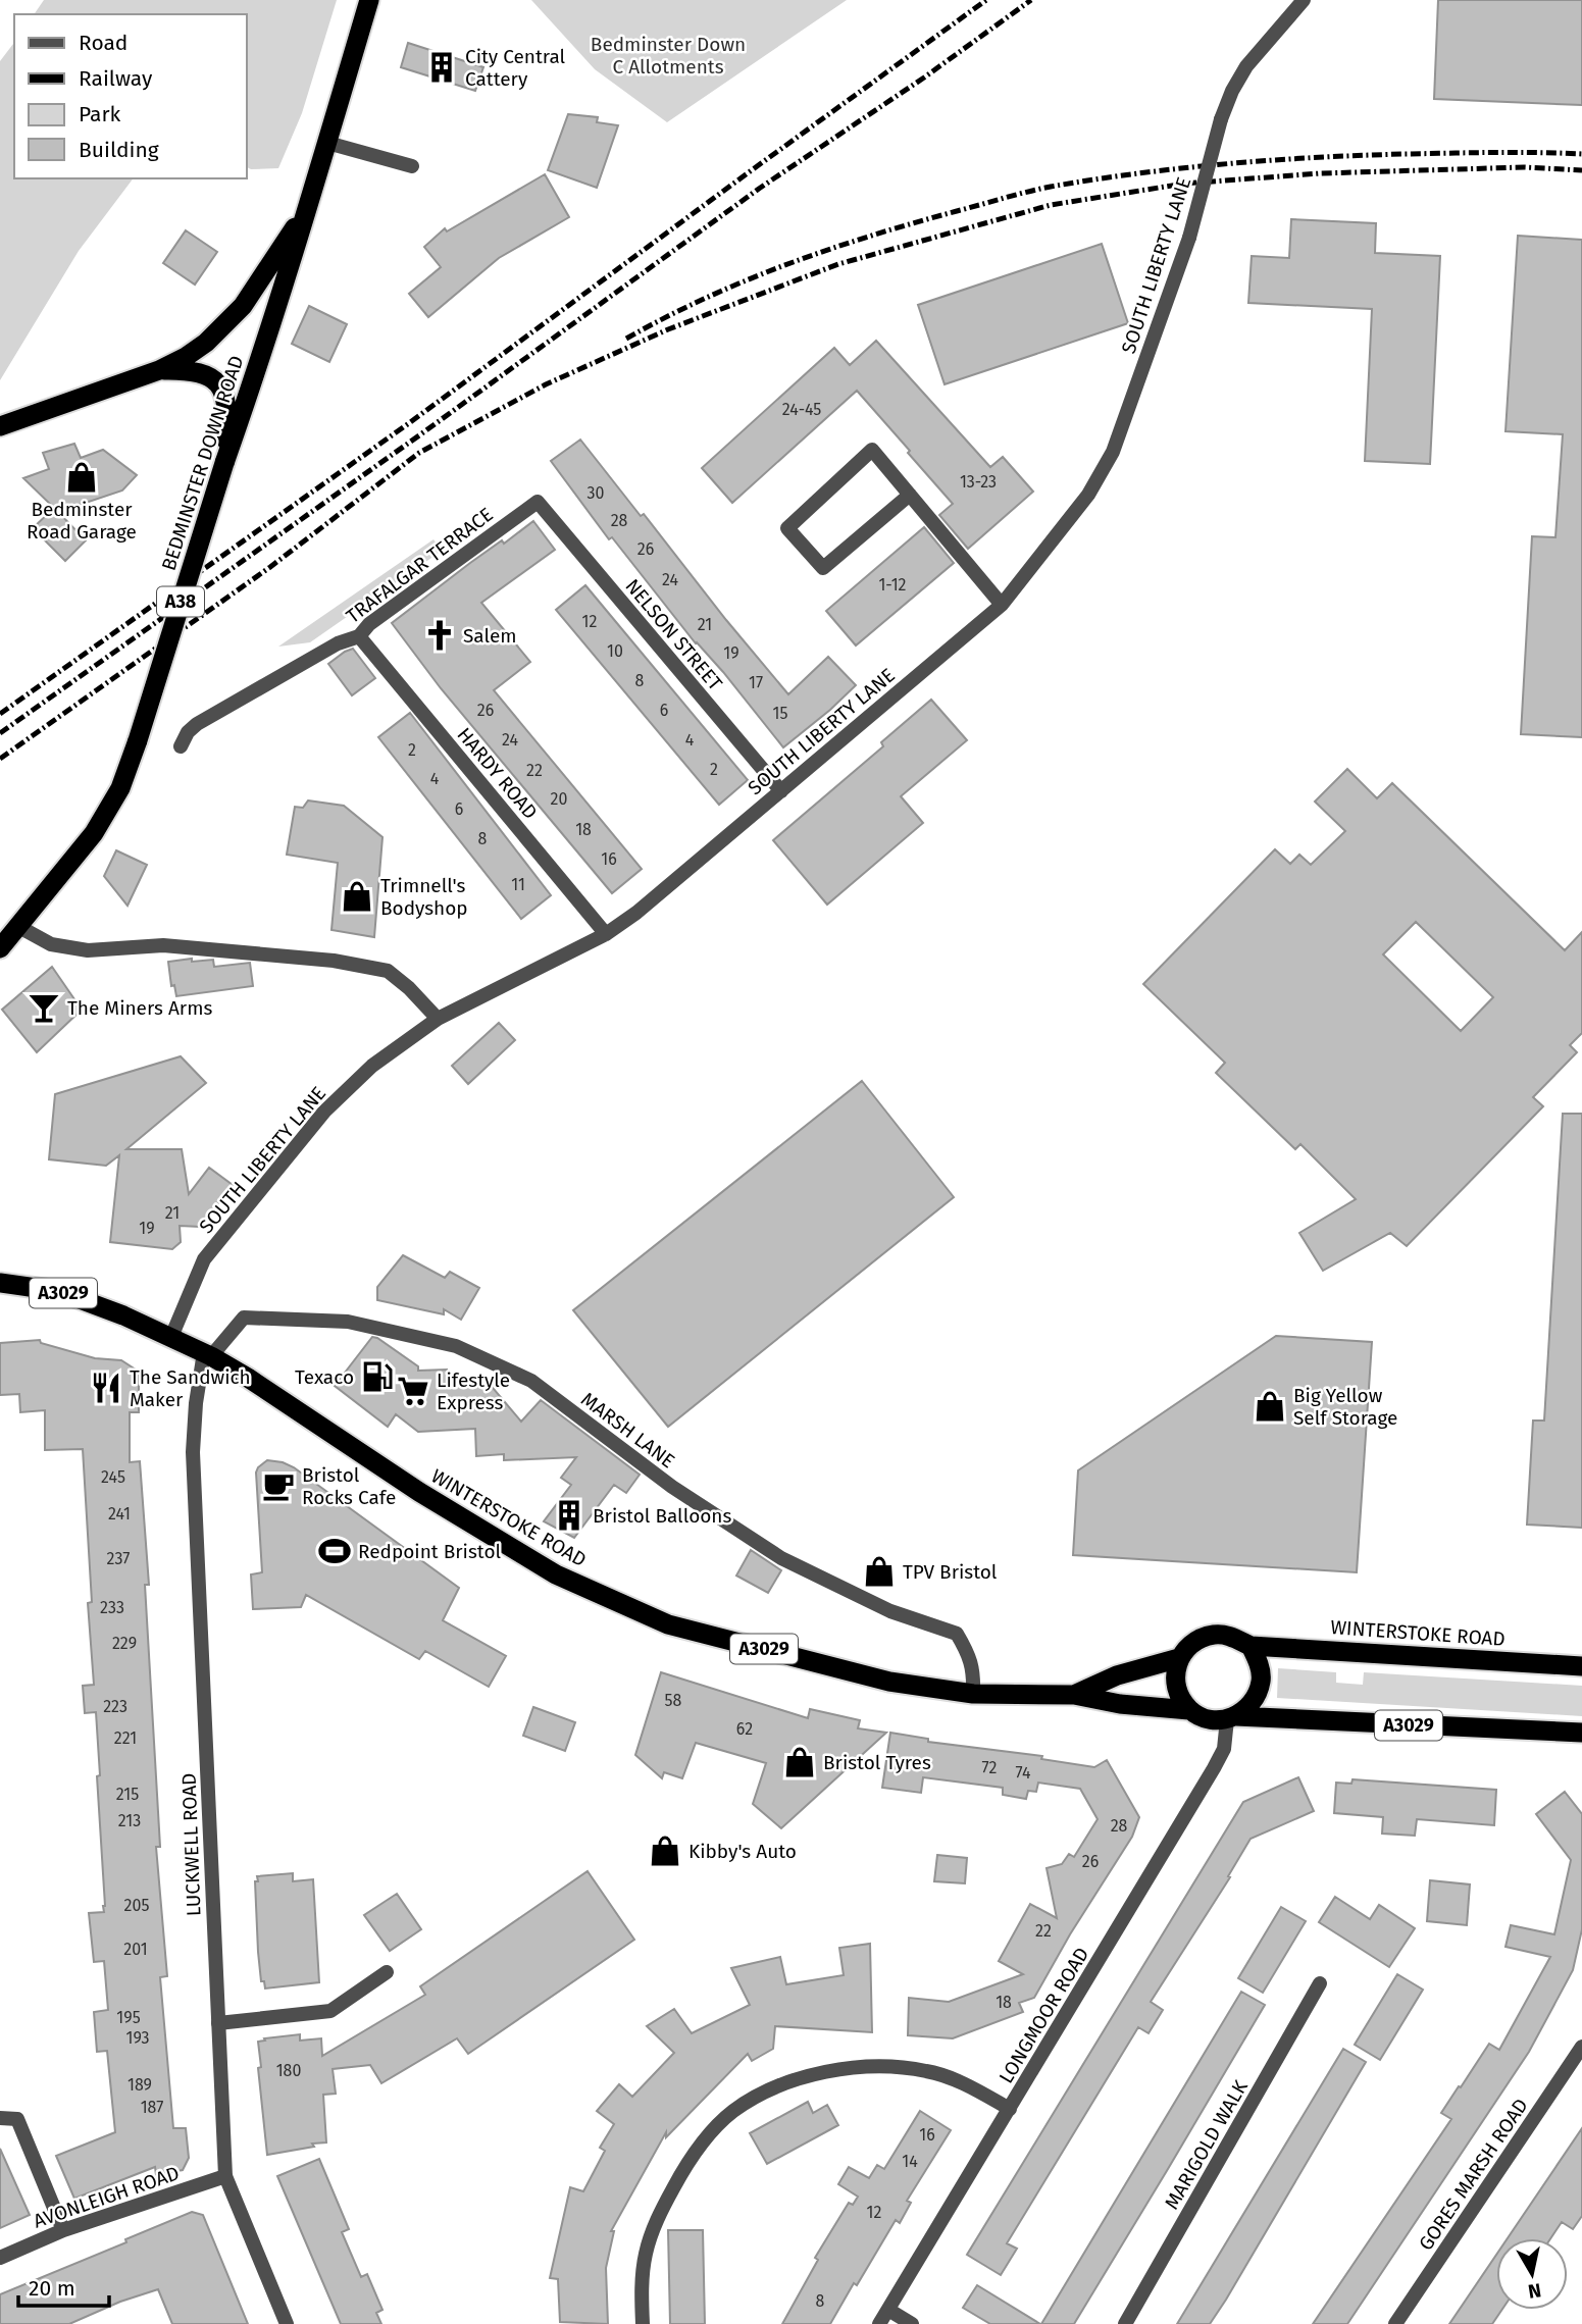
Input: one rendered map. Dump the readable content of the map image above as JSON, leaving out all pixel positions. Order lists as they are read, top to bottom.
{
  "streets": {
    "highway": [
      "BEDMINSTER DOWN ROAD",
      "A38",
      "A3029",
      "WINTERSTOKE ROAD"
    ],
    "street": [
      "SOUTH LIBERTY LANE",
      "TRAFALGAR TERRACE",
      "NELSON STREET",
      "HARDY ROAD",
      "MARSH LANE",
      "LUCKWELL ROAD",
      "LONGMOOR ROAD",
      "MARIGOLD WALK",
      "GORES MARSH ROAD",
      "AVONLEIGH ROAD"
    ]
  },
  "crossings": [
    ["SOUTH LIBERTY LANE", "NELSON STREET"],
    ["SOUTH LIBERTY LANE", "HARDY ROAD"],
    ["SOUTH LIBERTY LANE", "WINTERSTOKE ROAD"],
    ["BEDMINSTER DOWN ROAD", "A38"],
    ["TRAFALGAR TERRACE", "NELSON STREET"],
    ["TRAFALGAR TERRACE", "HARDY ROAD"],
    ["MARSH LANE", "WINTERSTOKE ROAD"],
    ["MARSH LANE", "LUCKWELL ROAD"],
    ["WINTERSTOKE ROAD", "LUCKWELL ROAD"],
    ["WINTERSTOKE ROAD", "LONGMOOR ROAD"],
    ["LUCKWELL ROAD", "AVONLEIGH ROAD"]
  ],
  "parks": ["Bedminster Down C Allotments"],
  "places": {
    "building": ["City Central Cattery", "Bristol Balloons"],
    "shop": [
      "Bedminster Road Garage",
      "Trimnell's Bodyshop",
      "Big Yellow Self Storage",
      "TPV Bristol",
      "Bristol Tyres",
      "Kibby's Auto"
    ],
    "church": ["Salem"],
    "bar": ["The Miners Arms"],
    "fuel station": ["Texaco"],
    "restaurant": ["The Sandwich Maker"],
    "supermarket": ["Lifestyle Express"],
    "cafe": ["Bristol Rocks Cafe"],
    "sports": ["Redpoint Bristol"]
  },
  "house_numbers": [
    "24-45",
    "13-23",
    "30",
    "28",
    "26",
    "24",
    "1-12",
    "12",
    "21",
    "10",
    "19",
    "8",
    "17",
    "26",
    "6",
    "15",
    "24",
    "4",
    "2",
    "2",
    "22",
    "4",
    "20",
    "6",
    "18",
    "8",
    "16",
    "11",
    "21",
    "19",
    "245",
    "241",
    "237",
    "233",
    "229",
    "58",
    "223",
    "62",
    "221",
    "72",
    "74",
    "215",
    "213",
    "28",
    "26",
    "205",
    "22",
    "201",
    "18",
    "195",
    "193",
    "180",
    "189",
    "187",
    "16",
    "14",
    "12",
    "8"
  ],
  "legend": [
    "Road",
    "Railway",
    "Park",
    "Building"
  ],
  "scale_bar": "20 m",
  "north": "bottom"
}
